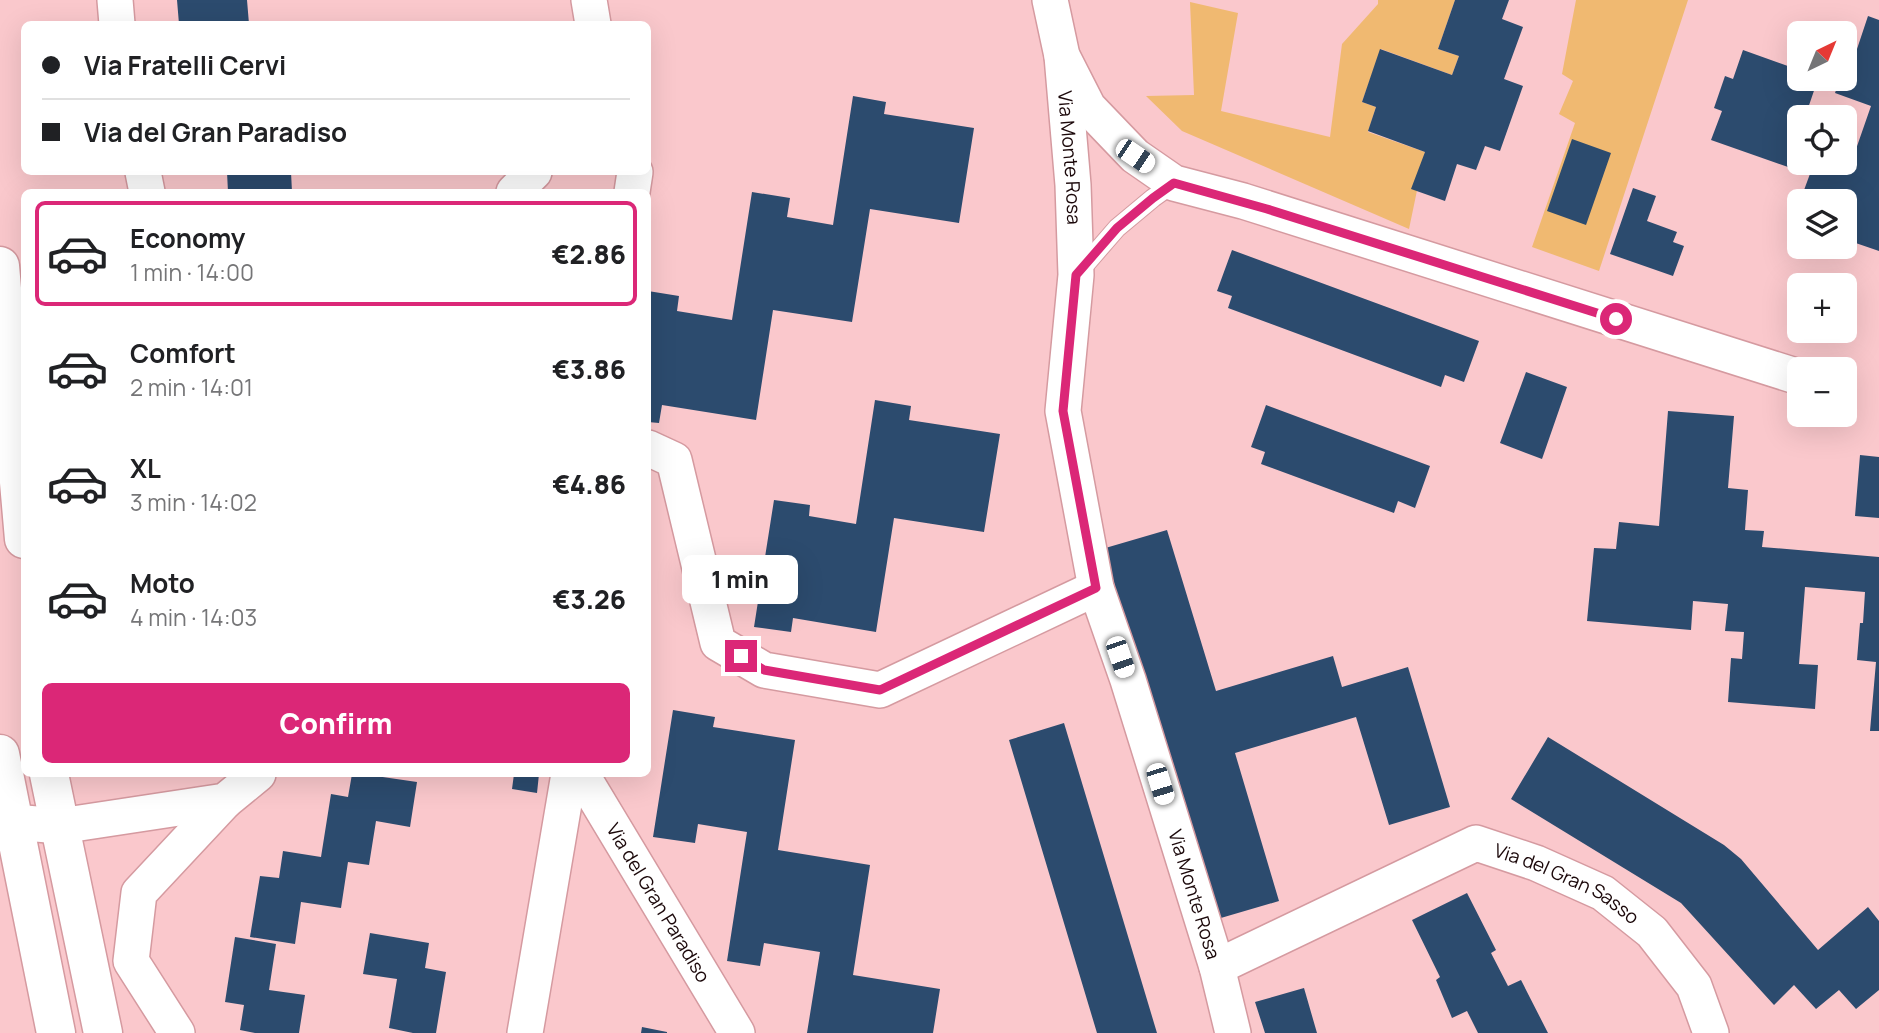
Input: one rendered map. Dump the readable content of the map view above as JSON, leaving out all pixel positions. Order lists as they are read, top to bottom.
{
  "streets": {
    "street": ["Via Monte Rosa", "Via del Gran Sasso", "Via del Gran Paradiso"]
  },
  "crossings": [
    ["Via Monte Rosa", "Via del Gran Sasso"]
  ],
  "north": "top right",
  "page": {
    "map_buttons": ["+", "−"],
    "banner": ["Via Fratelli Cervi", "Via del Gran Paradiso"],
    "list": [
      {
        "name": "Economy",
        "note": "1 min · 14:00",
        "value": "€2.86"
      },
      {
        "name": "Comfort",
        "note": "2 min · 14:01",
        "value": "€3.86"
      },
      {
        "name": "XL",
        "note": "3 min · 14:02",
        "value": "€4.86"
      },
      {
        "name": "Moto",
        "note": "4 min · 14:03",
        "value": "€3.26"
      }
    ],
    "bubble": "1 min",
    "buttons": "Confirm"
  }
}
